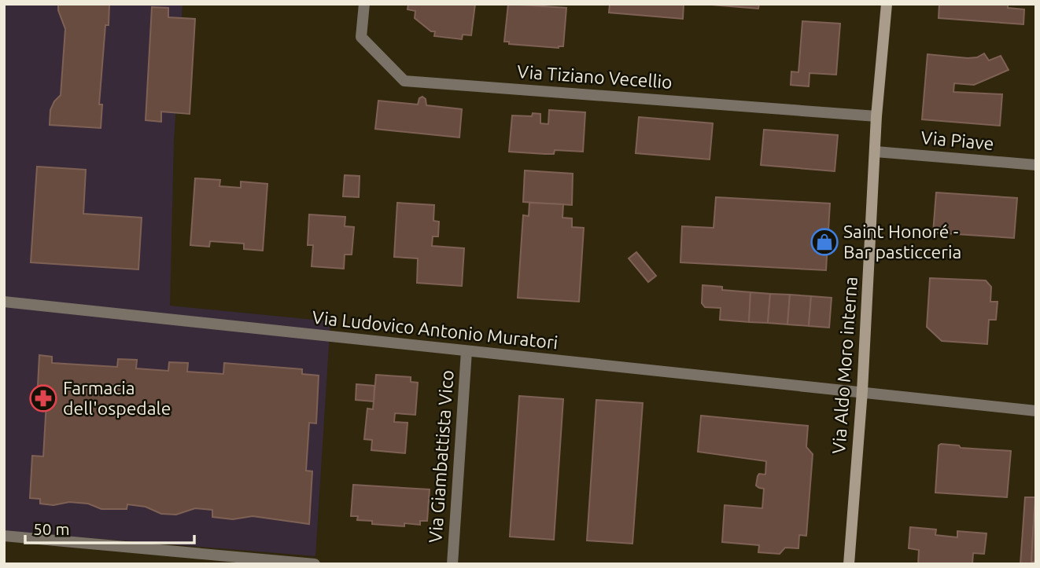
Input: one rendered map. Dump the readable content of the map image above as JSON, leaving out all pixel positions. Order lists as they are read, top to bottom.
{
  "streets": {
    "street": [
      "Via Tiziano Vecellio",
      "Via Piave",
      "Via Ludovico Antonio Muratori",
      "Via Aldo Moro interna",
      "Via Giambattista Vico"
    ]
  },
  "crossings": [
    ["Via Tiziano Vecellio", "Via Aldo Moro interna"],
    ["Via Piave", "Via Aldo Moro interna"],
    ["Via Ludovico Antonio Muratori", "Via Aldo Moro interna"],
    ["Via Ludovico Antonio Muratori", "Via Giambattista Vico"]
  ],
  "places": {
    "shop": ["Saint Honoré - Bar pasticceria"],
    "pharmacy": ["Farmacia dell'ospedale"]
  },
  "scale_bar": "50 m"
}
